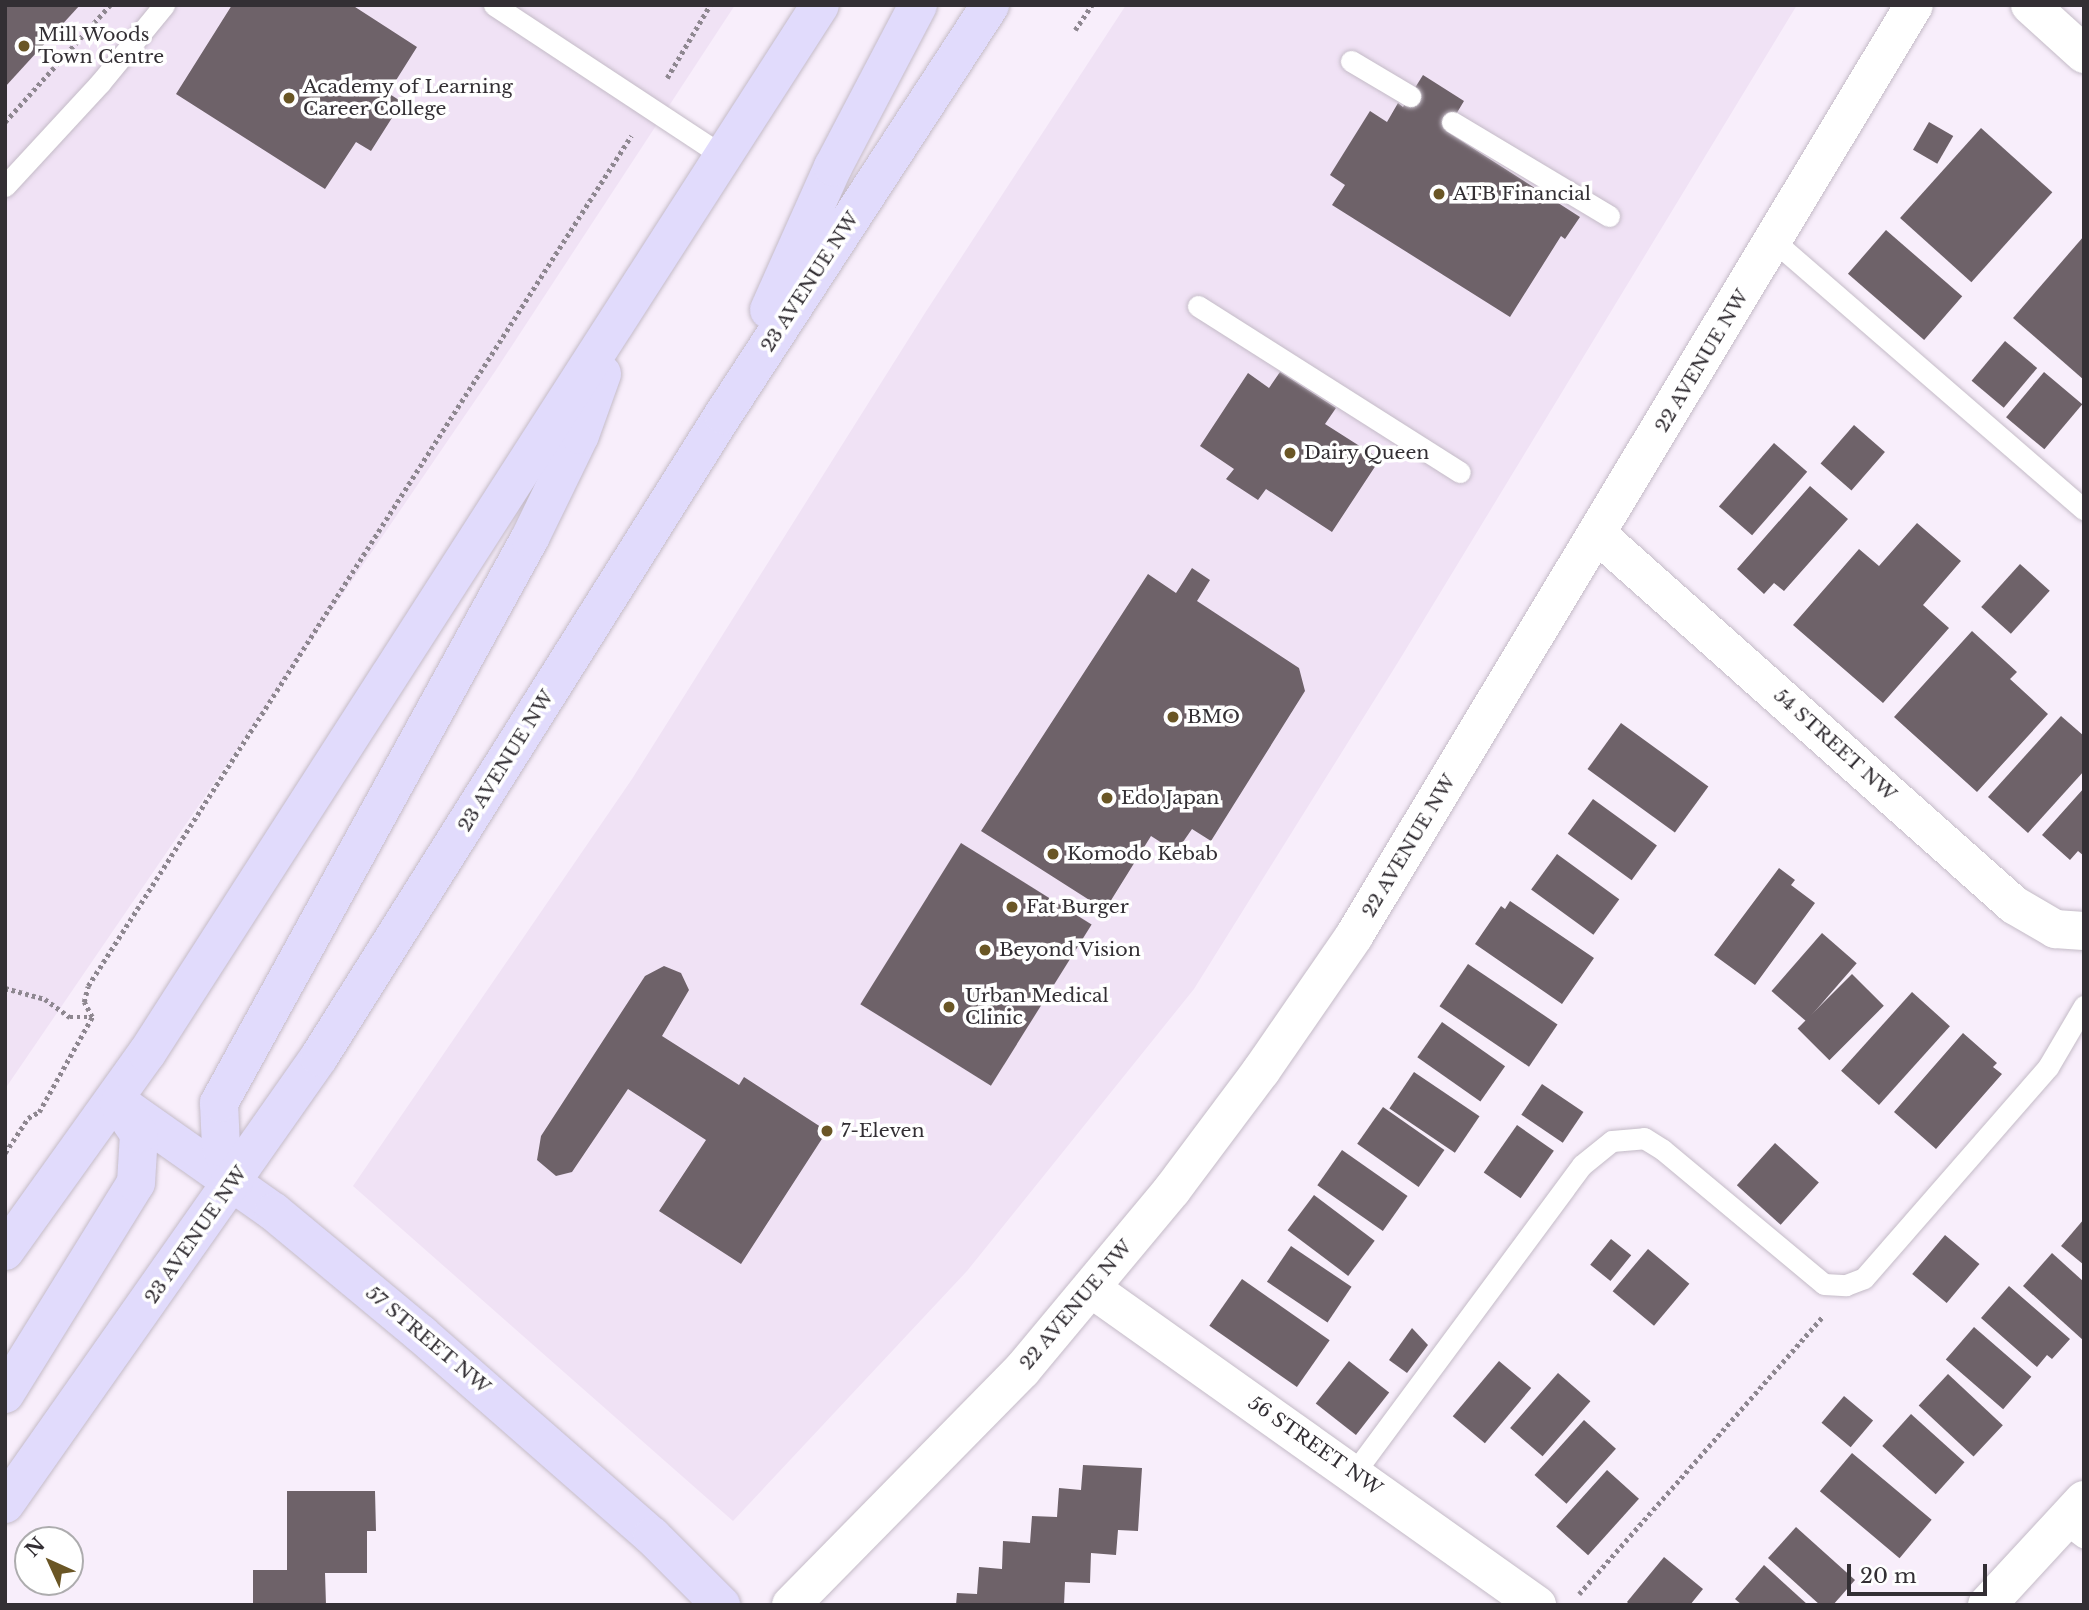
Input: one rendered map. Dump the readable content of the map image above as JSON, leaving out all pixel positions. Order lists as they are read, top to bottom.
{
  "streets": {
    "main road": ["23 AVENUE NW", "57 STREET NW"],
    "street": ["22 AVENUE NW", "54 STREET NW", "56 STREET NW"]
  },
  "crossings": [
    ["23 AVENUE NW", "57 STREET NW"],
    ["22 AVENUE NW", "54 STREET NW"],
    ["22 AVENUE NW", "56 STREET NW"]
  ],
  "places": [
    "Mill Woods Town Centre",
    "Academy of Learning Career College",
    "ATB Financial",
    "Dairy Queen",
    "BMO",
    "Edo Japan",
    "Komodo Kebab",
    "Fat Burger",
    "Beyond Vision",
    "Urban Medical Clinic",
    "7-Eleven"
  ],
  "scale_bar": "20 m",
  "north": "top left"
}
